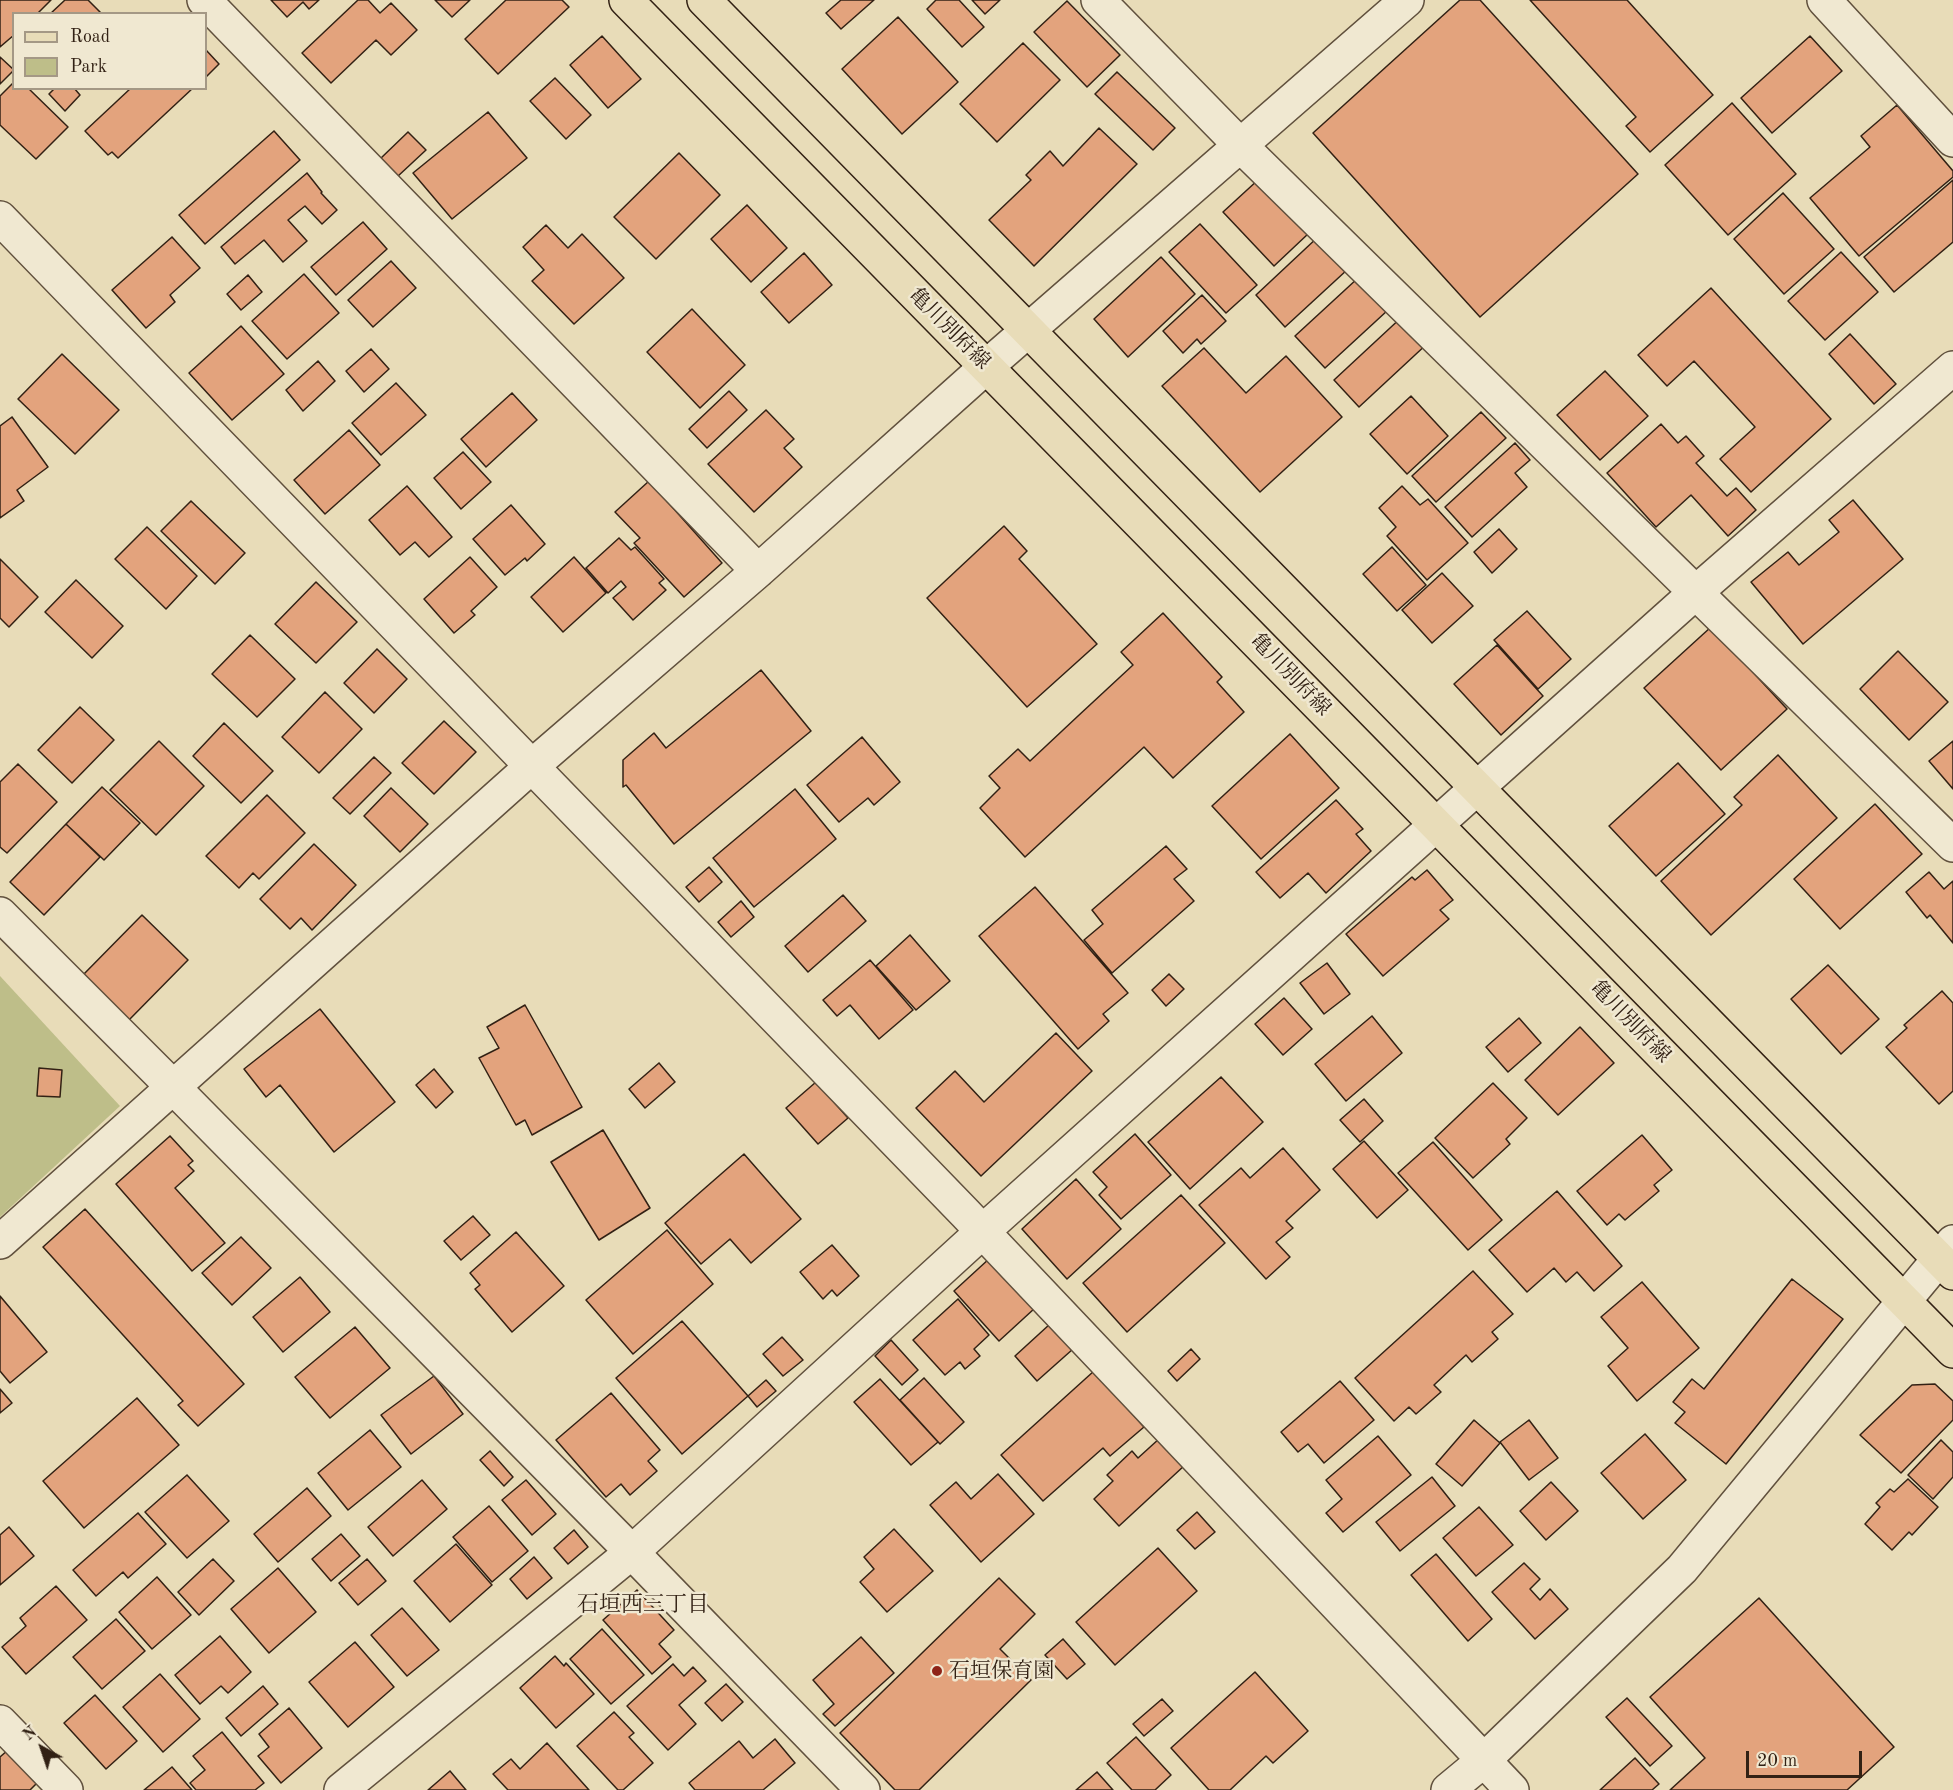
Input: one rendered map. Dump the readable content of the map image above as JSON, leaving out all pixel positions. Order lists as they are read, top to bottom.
{
  "streets": {
    "main road": ["亀川別府線"]
  },
  "districts": ["石垣西三丁目"],
  "places": ["石垣保育園"],
  "legend": ["Road", "Park"],
  "scale_bar": "20 m",
  "north": "top left"
}
